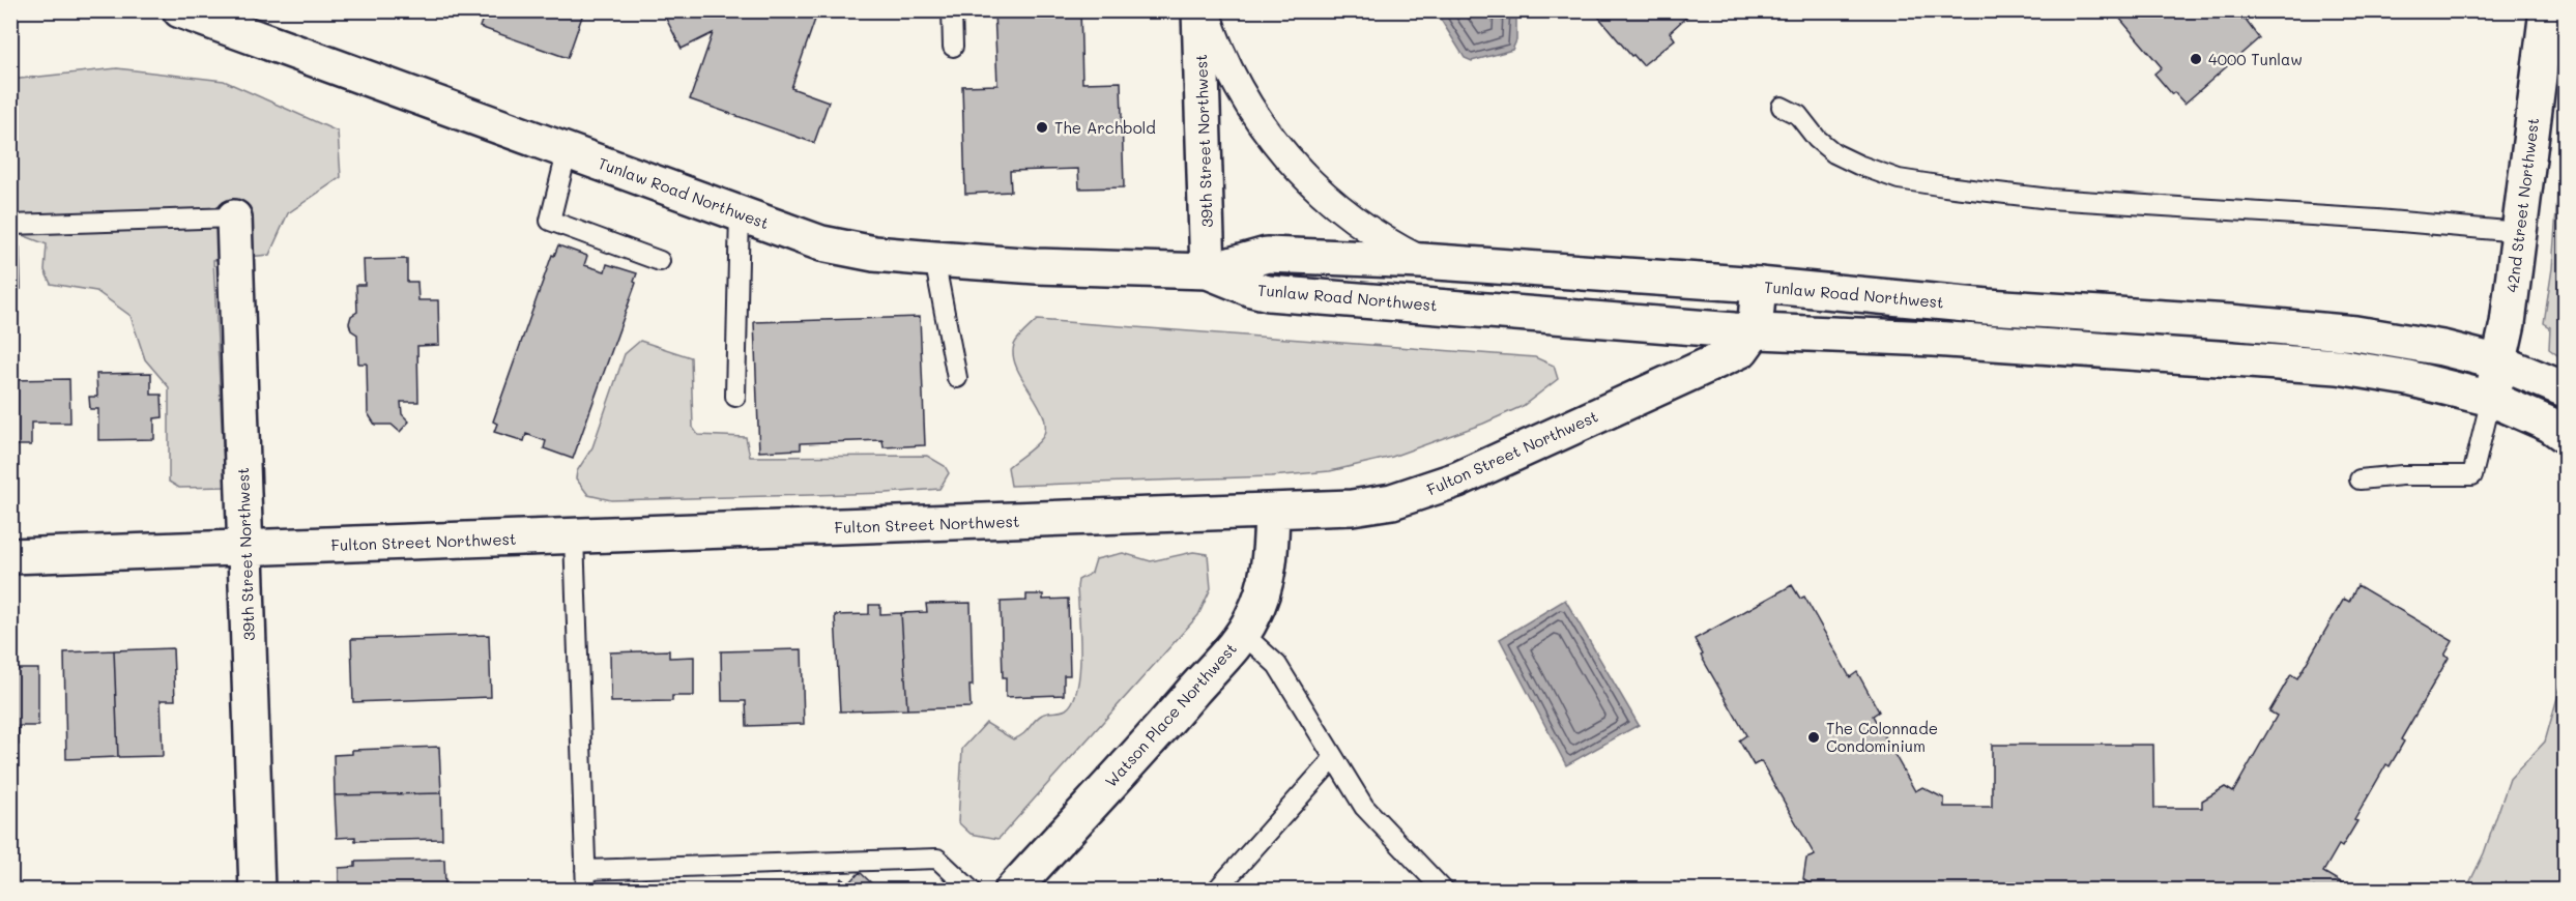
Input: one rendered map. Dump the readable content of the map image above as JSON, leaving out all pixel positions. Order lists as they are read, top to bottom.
{
  "streets": {
    "street": [
      "39th Street Northwest",
      "Tunlaw Road Northwest",
      "42nd Street Northwest",
      "Fulton Street Northwest",
      "Watson Place Northwest"
    ]
  },
  "crossings": [
    ["39th Street Northwest", "Tunlaw Road Northwest"],
    ["39th Street Northwest", "Fulton Street Northwest"],
    ["Tunlaw Road Northwest", "42nd Street Northwest"],
    ["Tunlaw Road Northwest", "Fulton Street Northwest"],
    ["Fulton Street Northwest", "Watson Place Northwest"]
  ],
  "places": ["4000 Tunlaw", "The Archbold", "The Colonnade Condominium"]
}
